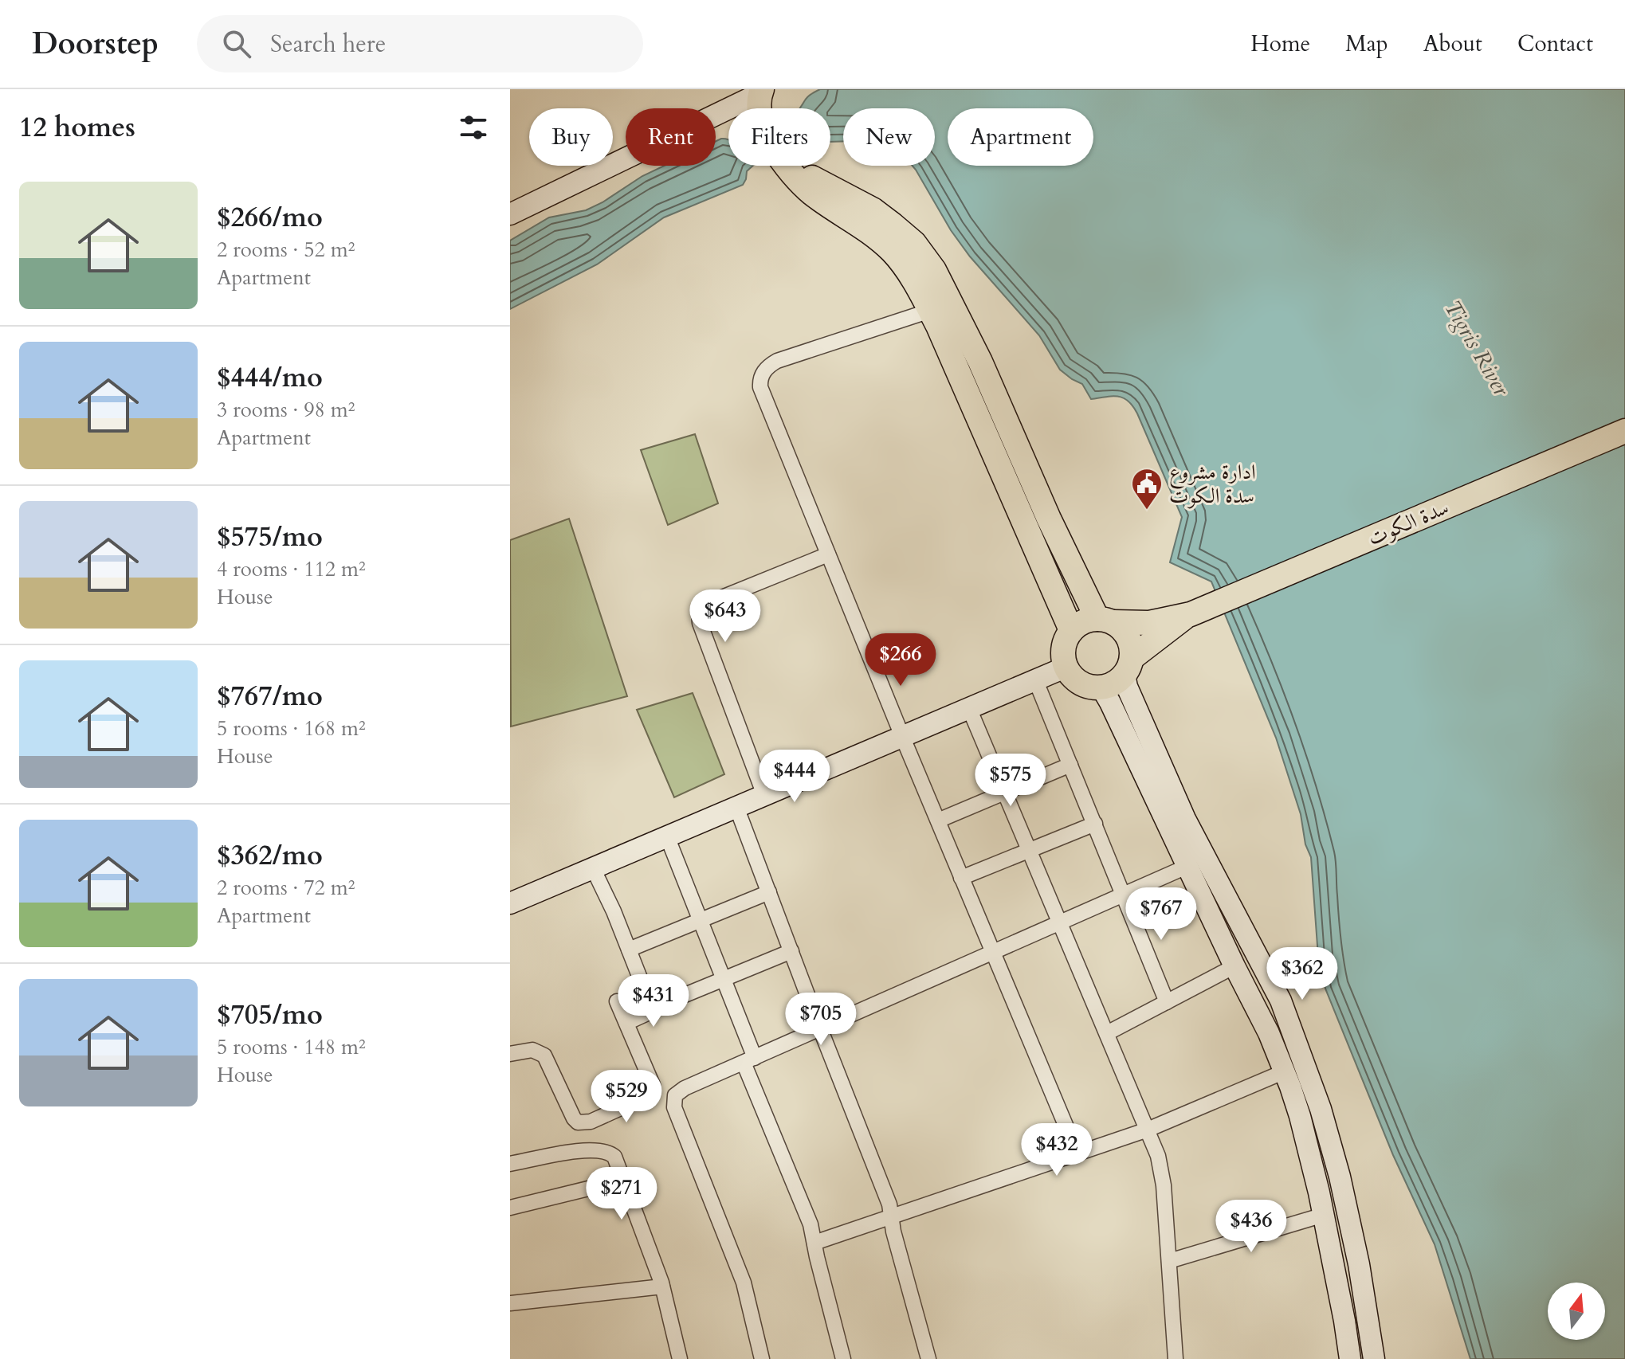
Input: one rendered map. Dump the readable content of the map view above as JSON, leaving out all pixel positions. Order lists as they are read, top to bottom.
{
  "streets": {
    "main road": ["سدة الكوت"]
  },
  "water": ["Tigris River"],
  "places": {
    "public building": ["ادارة مشروع سدة الكوت"]
  },
  "north": "top",
  "page": {
    "header": "Doorstep",
    "search": "Search here",
    "nav": [
      "Home",
      "Map",
      "About",
      "Contact"
    ],
    "heading": "12 homes",
    "chip": [
      "Buy",
      "Rent",
      "Filters",
      "New",
      "Apartment"
    ],
    "list": [
      {
        "name": "$266/mo",
        "note": "2 rooms · 52 m² · Apartment"
      },
      {
        "name": "$444/mo",
        "note": "3 rooms · 98 m² · Apartment"
      },
      {
        "name": "$575/mo",
        "note": "4 rooms · 112 m² · House"
      },
      {
        "name": "$767/mo",
        "note": "5 rooms · 168 m² · House"
      },
      {
        "name": "$362/mo",
        "note": "2 rooms · 72 m² · Apartment"
      },
      {
        "name": "$705/mo",
        "note": "5 rooms · 148 m² · House"
      }
    ],
    "price": [
      "$643",
      "$266",
      "$444",
      "$575",
      "$767",
      "$362",
      "$431",
      "$705",
      "$529",
      "$432",
      "$271",
      "$436"
    ]
  }
}
